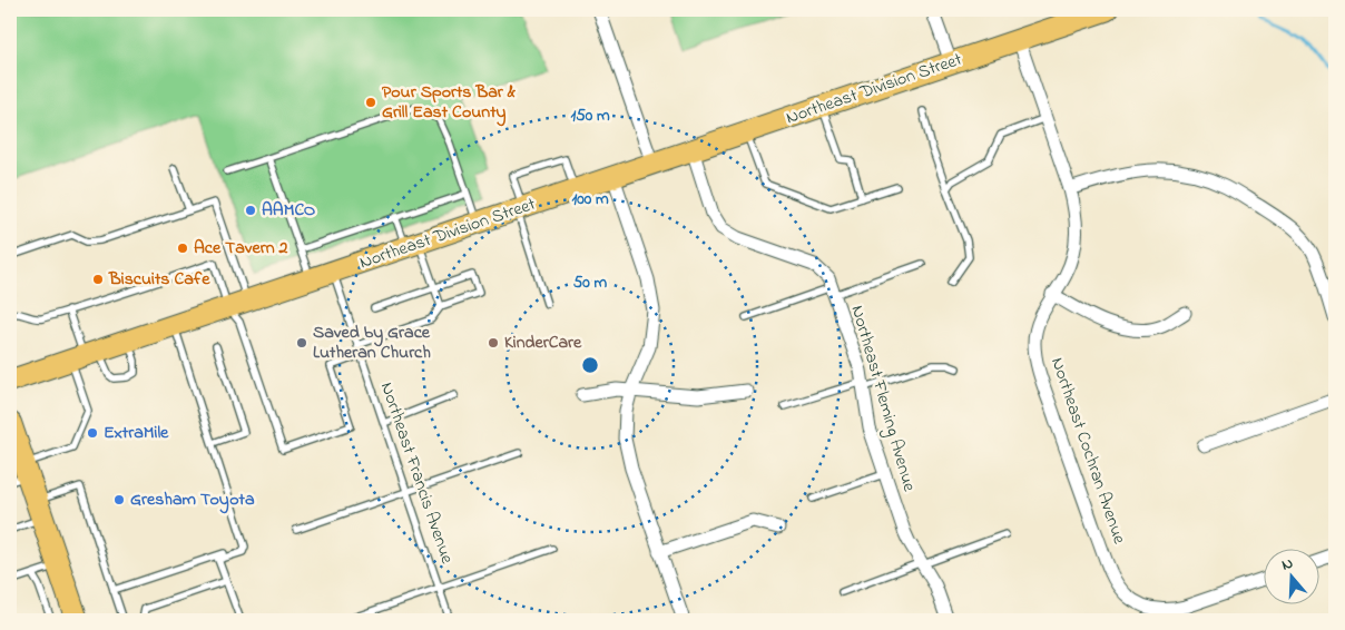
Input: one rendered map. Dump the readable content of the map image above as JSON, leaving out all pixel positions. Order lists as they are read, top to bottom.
{
  "streets": {
    "main road": ["Northeast Division Street"],
    "street": ["Northeast Fleming Avenue", "Northeast Cochran Avenue"],
    "lane": ["Northeast Francis Avenue"]
  },
  "crossings": [
    ["Northeast Division Street", "Northeast Fleming Avenue"],
    ["Northeast Division Street", "Northeast Cochran Avenue"],
    ["Northeast Division Street", "Northeast Francis Avenue"]
  ],
  "places": [
    "Pour Sports Bar & Grill East County",
    "AAMCO",
    "Ace Tavern 2",
    "Biscuits Cafe",
    "Saved by Grace Lutheran Church",
    "KinderCare",
    "ExtraMile",
    "Gresham Toyota"
  ],
  "north": "top",
  "rings": ["150 m", "100 m", "50 m"]
}
